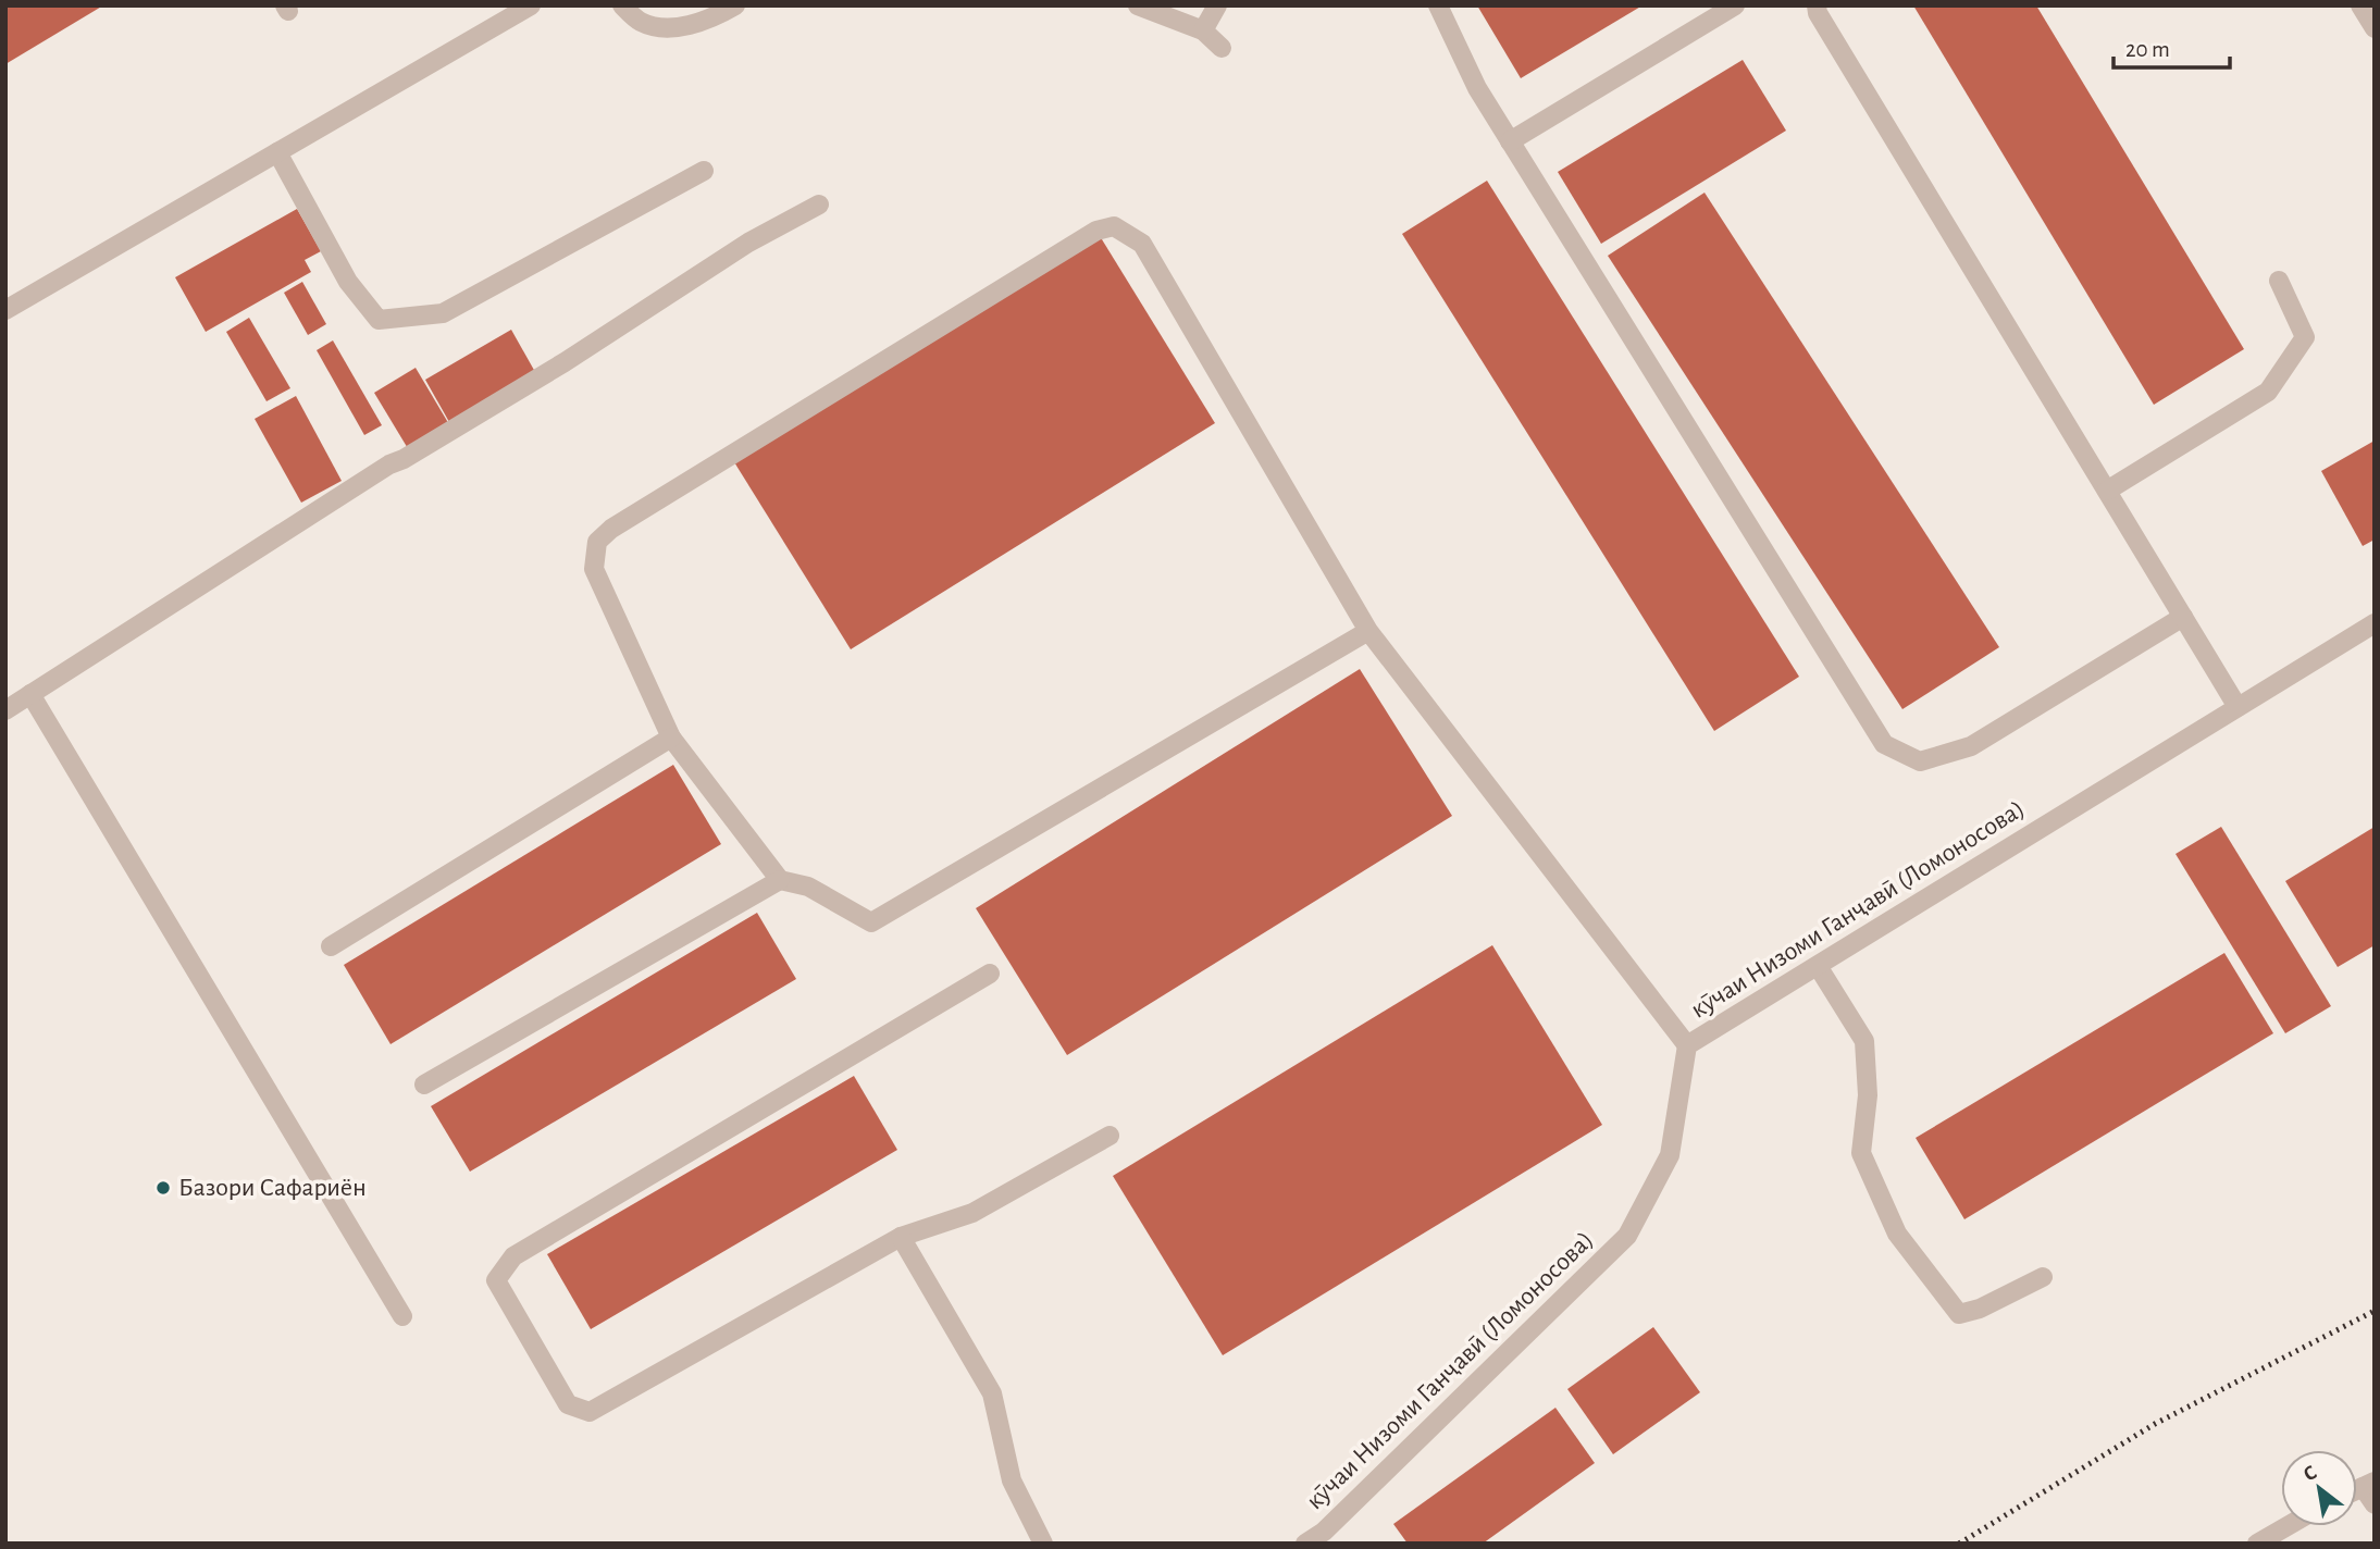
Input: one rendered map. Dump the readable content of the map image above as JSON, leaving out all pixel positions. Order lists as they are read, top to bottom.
{
  "streets": {
    "street": ["кӯчаи Низоми Ганҷавӣ (Ломоносова)"]
  },
  "places": ["Базори Сафариён"],
  "scale_bar": "20 m",
  "north": "top left"
}
